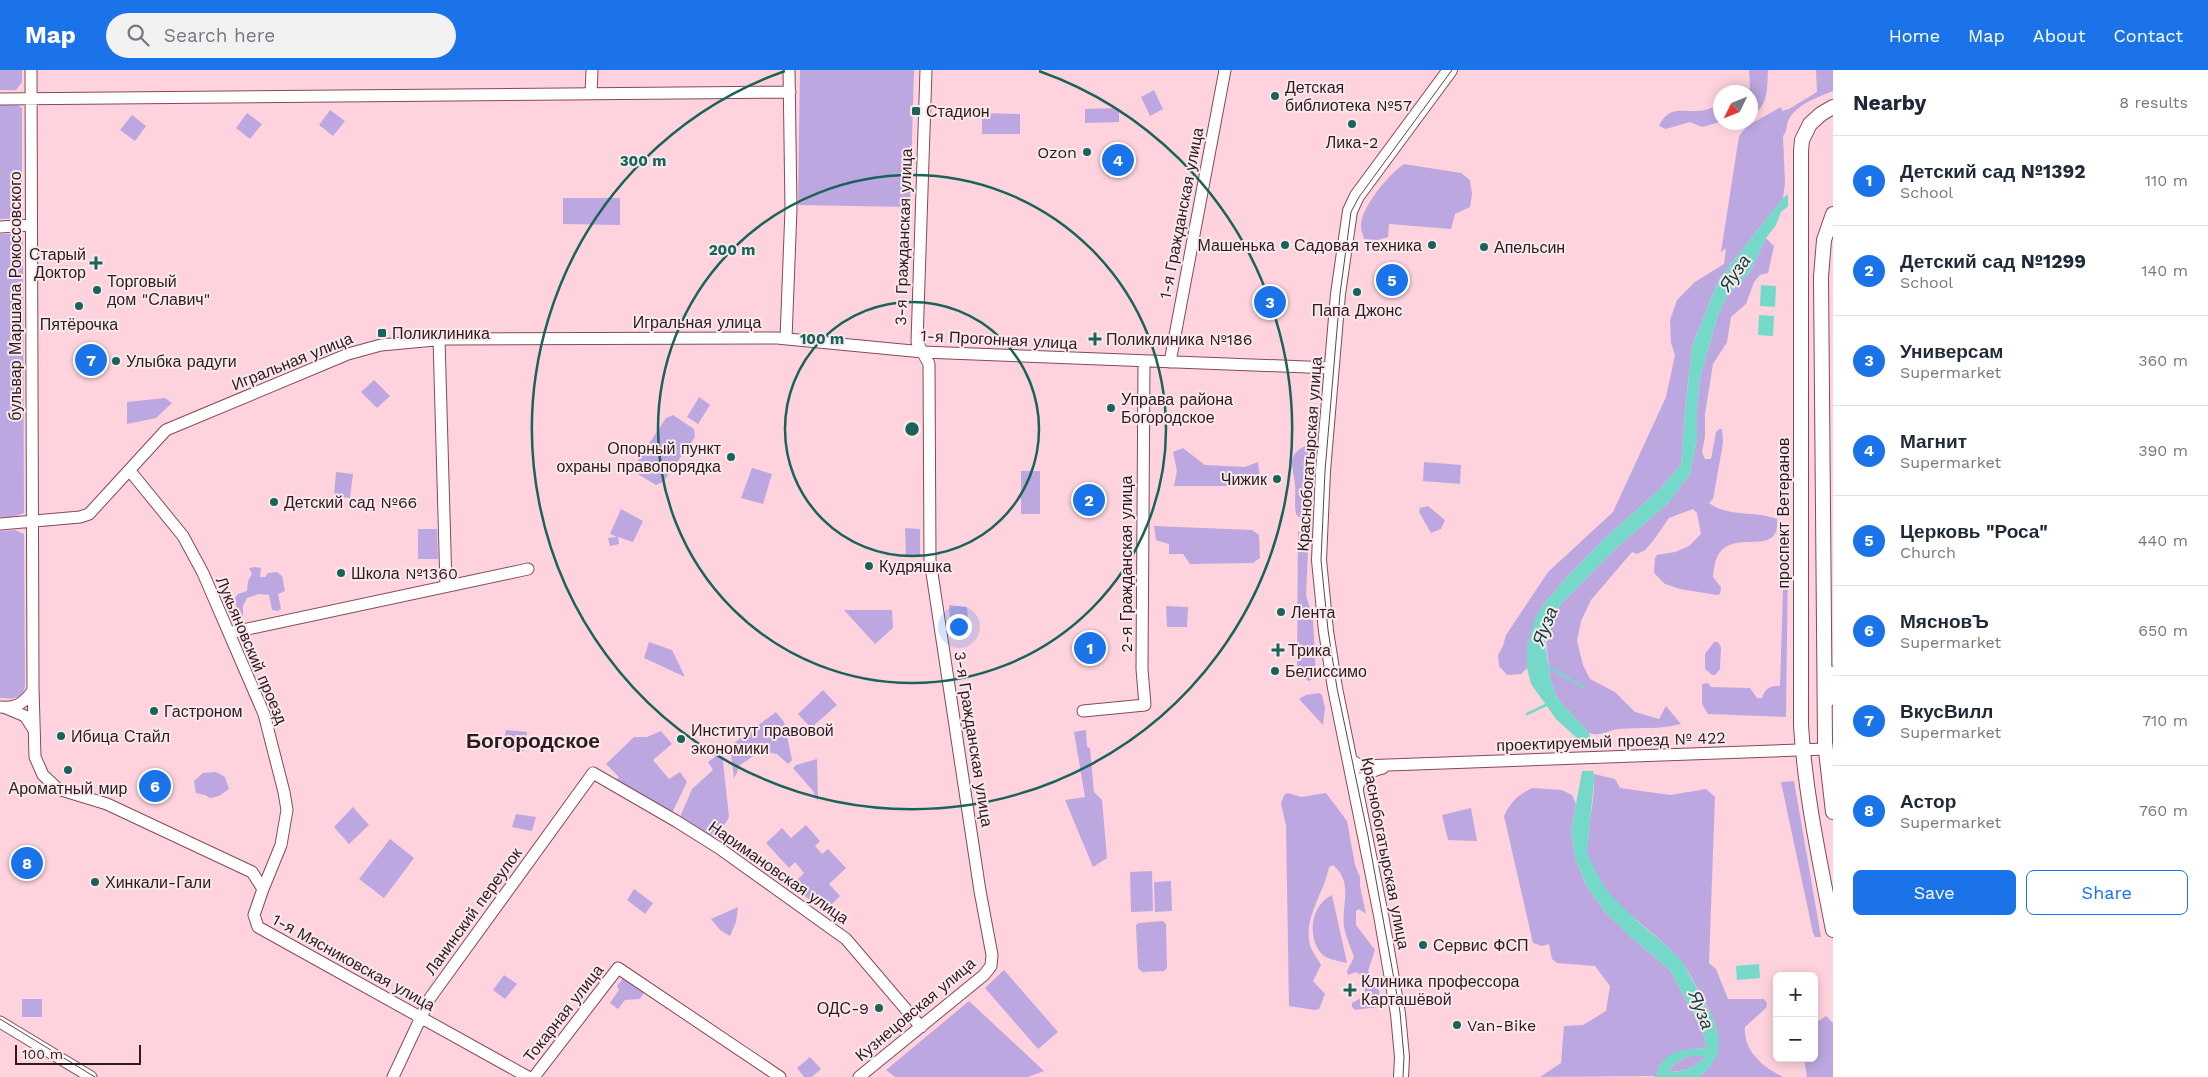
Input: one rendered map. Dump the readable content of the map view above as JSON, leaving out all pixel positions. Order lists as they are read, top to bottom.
{
  "streets": {
    "main road": ["Краснобогатырская улица", "проспект Ветеранов"],
    "street": [
      "1-я Гражданская улица",
      "3-я Гражданская улица",
      "бульвар Маршала Рокоссовского",
      "Игральная улица",
      "1-я Прогонная улица",
      "2-я Гражданская улица",
      "Лукьяновский проезд",
      "проектируемый проезд № 422",
      "Наримановская улица",
      "Ланинский переулок",
      "1-я Мясниковская улица",
      "Кузнецовская улица",
      "Токарная улица"
    ]
  },
  "crossings": [
    ["1-я Гражданская улица", "1-я Прогонная улица"],
    ["3-я Гражданская улица", "1-я Прогонная улица"],
    ["3-я Гражданская улица", "Кузнецовская улица"],
    ["бульвар Маршала Рокоссовского", "Игральная улица"],
    ["Игральная улица", "1-я Прогонная улица"],
    ["Игральная улица", "Лукьяновский проезд"],
    ["1-я Прогонная улица", "Краснобогатырская улица"],
    ["1-я Прогонная улица", "2-я Гражданская улица"],
    ["Краснобогатырская улица", "проектируемый проезд № 422"],
    ["проспект Ветеранов", "проектируемый проезд № 422"],
    ["Лукьяновский проезд", "1-я Мясниковская улица"],
    ["Наримановская улица", "Ланинский переулок"],
    ["Наримановская улица", "Кузнецовская улица"],
    ["Ланинский переулок", "1-я Мясниковская улица"]
  ],
  "districts": ["Богородское"],
  "water": ["Яуза"],
  "places": {
    "other": [
      "Детская библиотека №57",
      "Лика-2",
      "Ozon",
      "Машенька",
      "Садовая техника",
      "Апельсин",
      "Торговый дом \"Славич\"",
      "Папа Джонс",
      "Пятёрочка",
      "Улыбка радуги",
      "Управа района Богородское",
      "Опорный пункт охраны правопорядка",
      "Чижик",
      "Детский сад №66",
      "Кудряшка",
      "Школа №1360",
      "Лента",
      "Белиссимо",
      "Гастроном",
      "Ибица Стайл",
      "Институт правовой экономики",
      "Ароматный мир",
      "Хинкали-Гали",
      "Сервис ФСП",
      "ОДС-9",
      "Van-Bike"
    ],
    "transit": ["Стадион", "Поликлиника"],
    "health": [
      "Старый Доктор",
      "Поликлиника №186",
      "Трика",
      "Клиника профессора Карташёвой"
    ]
  },
  "scale_bar": "100 m",
  "north": "bottom left",
  "page": {
    "header": "Map",
    "search": "Search here",
    "nav": [
      "Home",
      "Map",
      "About",
      "Contact"
    ],
    "heading": ["Nearby", "8 results"],
    "list": [
      {
        "mark": "1",
        "name": "Детский сад №1392",
        "note": "School",
        "value": "110 m"
      },
      {
        "mark": "2",
        "name": "Детский сад №1299",
        "note": "School",
        "value": "140 m"
      },
      {
        "mark": "3",
        "name": "Универсам",
        "note": "Supermarket",
        "value": "360 m"
      },
      {
        "mark": "4",
        "name": "Магнит",
        "note": "Supermarket",
        "value": "390 m"
      },
      {
        "mark": "5",
        "name": "Церковь \"Роса\"",
        "note": "Church",
        "value": "440 m"
      },
      {
        "mark": "6",
        "name": "МясновЪ",
        "note": "Supermarket",
        "value": "650 m"
      },
      {
        "mark": "7",
        "name": "ВкусВилл",
        "note": "Supermarket",
        "value": "710 m"
      },
      {
        "mark": "8",
        "name": "Астор",
        "note": "Supermarket",
        "value": "760 m"
      }
    ],
    "pins": [
      "4",
      "5",
      "3",
      "7",
      "2",
      "1",
      "6",
      "8"
    ],
    "buttons": ["Save", "Share"],
    "map_buttons": ["+", "−"],
    "scale": "100 m"
  },
  "rings": ["300 m", "200 m", "100 m"]
}
